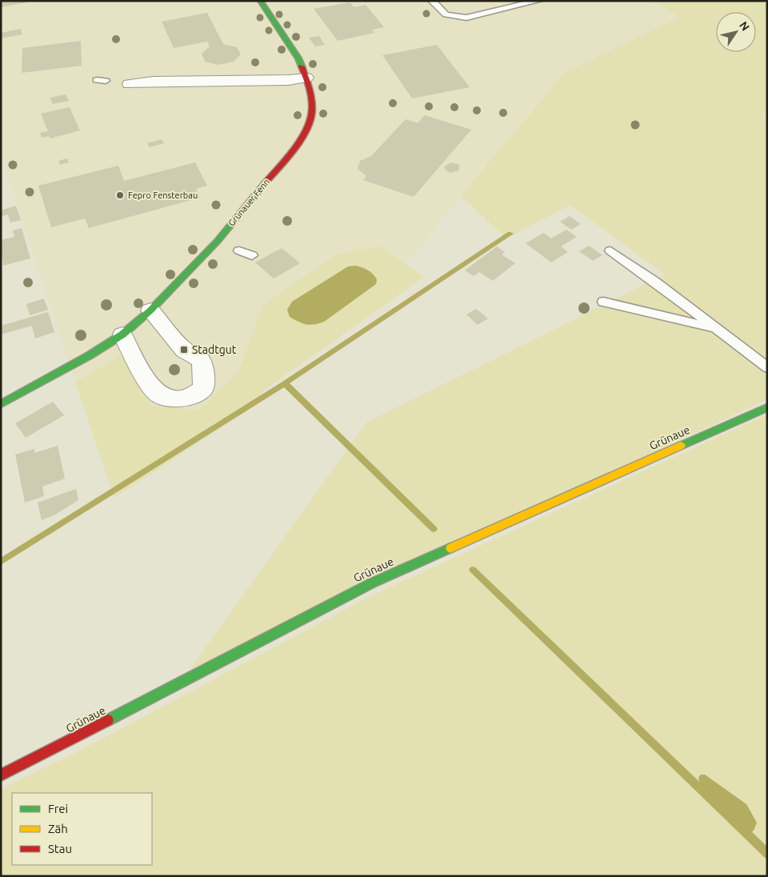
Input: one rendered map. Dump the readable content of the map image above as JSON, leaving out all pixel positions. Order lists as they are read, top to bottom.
{
  "streets": {
    "street": ["Grünauer Fenn", "Grünaue"]
  },
  "places": {
    "other": ["Fepro Fensterbau"],
    "transit": ["Stadtgut"]
  },
  "legend": ["Frei", "Zäh", "Stau"],
  "north": "top right"
}
